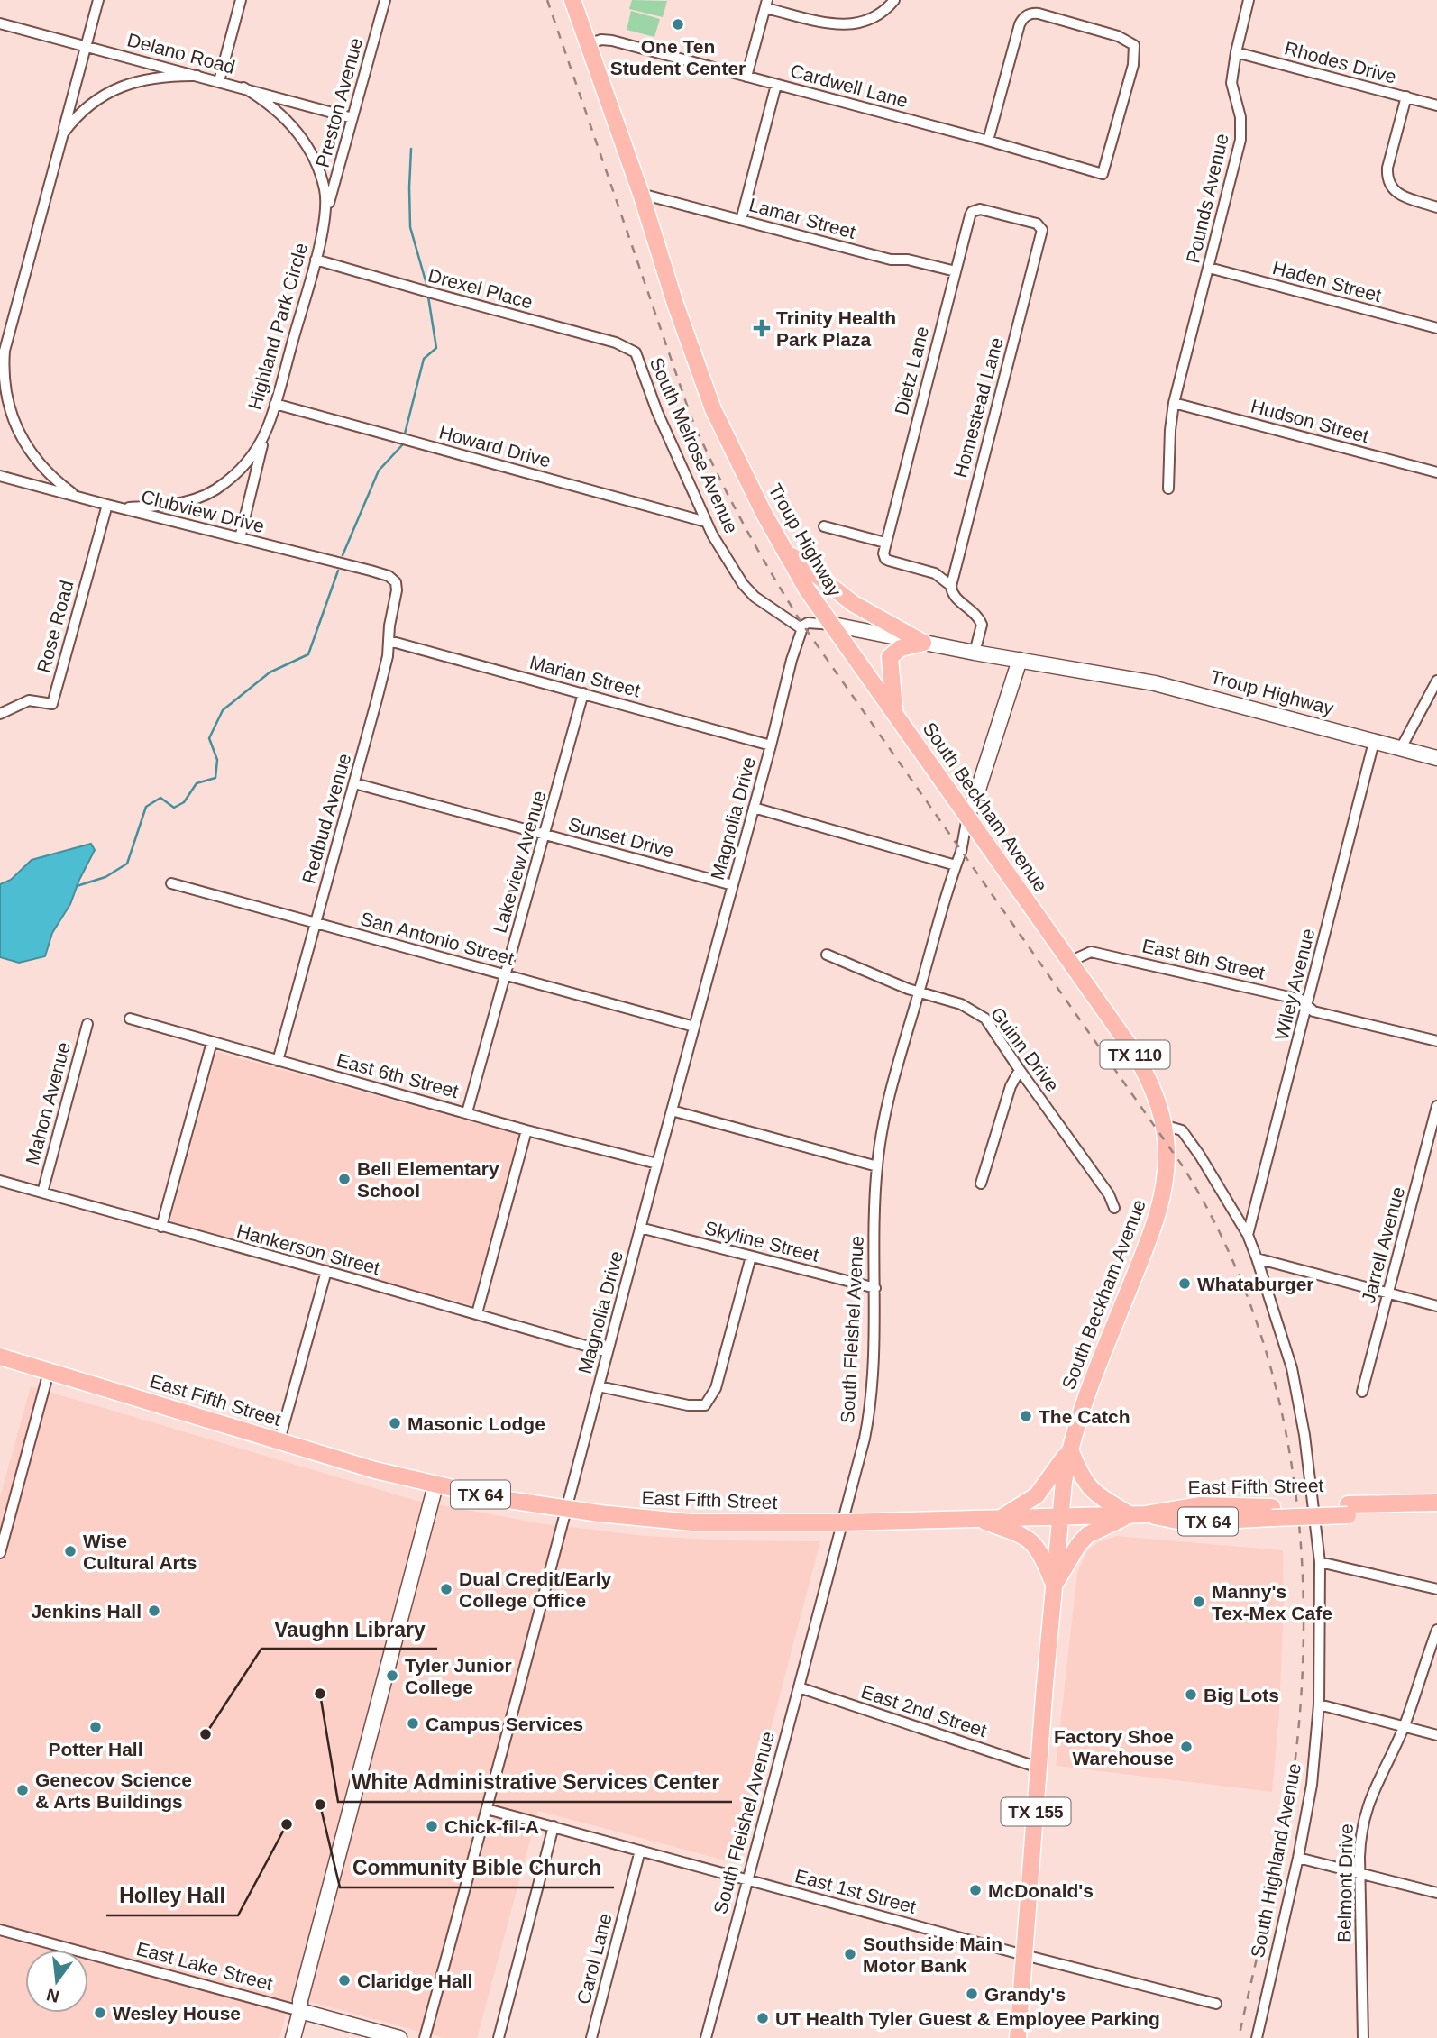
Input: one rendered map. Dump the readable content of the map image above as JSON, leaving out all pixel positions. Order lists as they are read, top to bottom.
{
  "streets": {
    "main road": [
      "Troup Highway",
      "South Beckham Avenue",
      "TX 110",
      "East Fifth Street",
      "TX 64",
      "TX 155"
    ],
    "street": [
      "Delano Road",
      "Rhodes Drive",
      "Cardwell Lane",
      "Preston Avenue",
      "Pounds Avenue",
      "Lamar Street",
      "Haden Street",
      "Drexel Place",
      "Highland Park Circle",
      "Dietz Lane",
      "Homestead Lane",
      "Hudson Street",
      "South Melrose Avenue",
      "Howard Drive",
      "Clubview Drive",
      "Rose Road",
      "Marian Street",
      "Redbud Avenue",
      "Magnolia Drive",
      "Sunset Drive",
      "Lakeview Avenue",
      "San Antonio Street",
      "East 8th Street",
      "Wiley Avenue",
      "Guinn Drive",
      "East 6th Street",
      "Mahon Avenue",
      "Skyline Street",
      "Jarrell Avenue",
      "Hankerson Street",
      "South Fleishel Avenue",
      "East 2nd Street",
      "South Highland Avenue",
      "Belmont Drive",
      "East 1st Street",
      "Carol Lane",
      "East Lake Street"
    ]
  },
  "crossings": [
    ["Delano Road", "Preston Avenue"],
    ["Delano Road", "Highland Park Circle"],
    ["Rhodes Drive", "Pounds Avenue"],
    ["Cardwell Lane", "Troup Highway"],
    ["Preston Avenue", "Highland Park Circle"],
    ["Pounds Avenue", "Haden Street"],
    ["Pounds Avenue", "Hudson Street"],
    ["Lamar Street", "Dietz Lane"],
    ["Lamar Street", "Troup Highway"],
    ["Drexel Place", "Highland Park Circle"],
    ["Drexel Place", "South Melrose Avenue"],
    ["Highland Park Circle", "Howard Drive"],
    ["Highland Park Circle", "Clubview Drive"],
    ["Dietz Lane", "Homestead Lane"],
    ["South Melrose Avenue", "Howard Drive"],
    ["South Melrose Avenue", "Magnolia Drive"],
    ["Clubview Drive", "Rose Road"],
    ["Clubview Drive", "Redbud Avenue"],
    ["Troup Highway", "South Beckham Avenue"],
    ["Troup Highway", "Wiley Avenue"],
    ["Troup Highway", "South Fleishel Avenue"],
    ["Marian Street", "Redbud Avenue"],
    ["Marian Street", "Magnolia Drive"],
    ["Marian Street", "Lakeview Avenue"],
    ["South Beckham Avenue", "East 8th Street"],
    ["South Beckham Avenue", "South Fleishel Avenue"],
    ["South Beckham Avenue", "East Fifth Street"],
    ["South Beckham Avenue", "East 2nd Street"],
    ["South Beckham Avenue", "South Highland Avenue"],
    ["South Beckham Avenue", "East 1st Street"],
    ["Redbud Avenue", "Sunset Drive"],
    ["Redbud Avenue", "San Antonio Street"],
    ["Redbud Avenue", "East 6th Street"],
    ["Magnolia Drive", "Sunset Drive"],
    ["Magnolia Drive", "San Antonio Street"],
    ["Magnolia Drive", "East 6th Street"],
    ["Magnolia Drive", "Skyline Street"],
    ["Magnolia Drive", "Hankerson Street"],
    ["Magnolia Drive", "East Fifth Street"],
    ["Magnolia Drive", "East 1st Street"],
    ["Sunset Drive", "Lakeview Avenue"],
    ["Lakeview Avenue", "San Antonio Street"],
    ["Lakeview Avenue", "East 6th Street"],
    ["East 8th Street", "Wiley Avenue"],
    ["Wiley Avenue", "South Highland Avenue"],
    ["Guinn Drive", "South Fleishel Avenue"],
    ["Mahon Avenue", "Hankerson Street"],
    ["Skyline Street", "South Fleishel Avenue"],
    ["South Fleishel Avenue", "East Fifth Street"],
    ["South Fleishel Avenue", "East 2nd Street"],
    ["South Fleishel Avenue", "East 1st Street"],
    ["East Fifth Street", "TX 64"],
    ["East 1st Street", "Carol Lane"]
  ],
  "places": {
    "other": [
      "One Ten Student Center",
      "Bell Elementary School",
      "Whataburger",
      "The Catch",
      "Masonic Lodge",
      "Wise Cultural Arts",
      "Dual Credit/Early College Office",
      "Manny's Tex-Mex Cafe",
      "Jenkins Hall",
      "Tyler Junior College",
      "White Administrative Services Center",
      "Big Lots",
      "Campus Services",
      "Potter Hall",
      "Vaughn Library",
      "Factory Shoe Warehouse",
      "Genecov Science & Arts Buildings",
      "Community Bible Church",
      "Holley Hall",
      "Chick-fil-A",
      "McDonald's",
      "Southside Main Motor Bank",
      "Claridge Hall",
      "Grandy's",
      "Wesley House",
      "UT Health Tyler Guest & Employee Parking"
    ],
    "health": ["Trinity Health Park Plaza"]
  },
  "north": "bottom"
}
